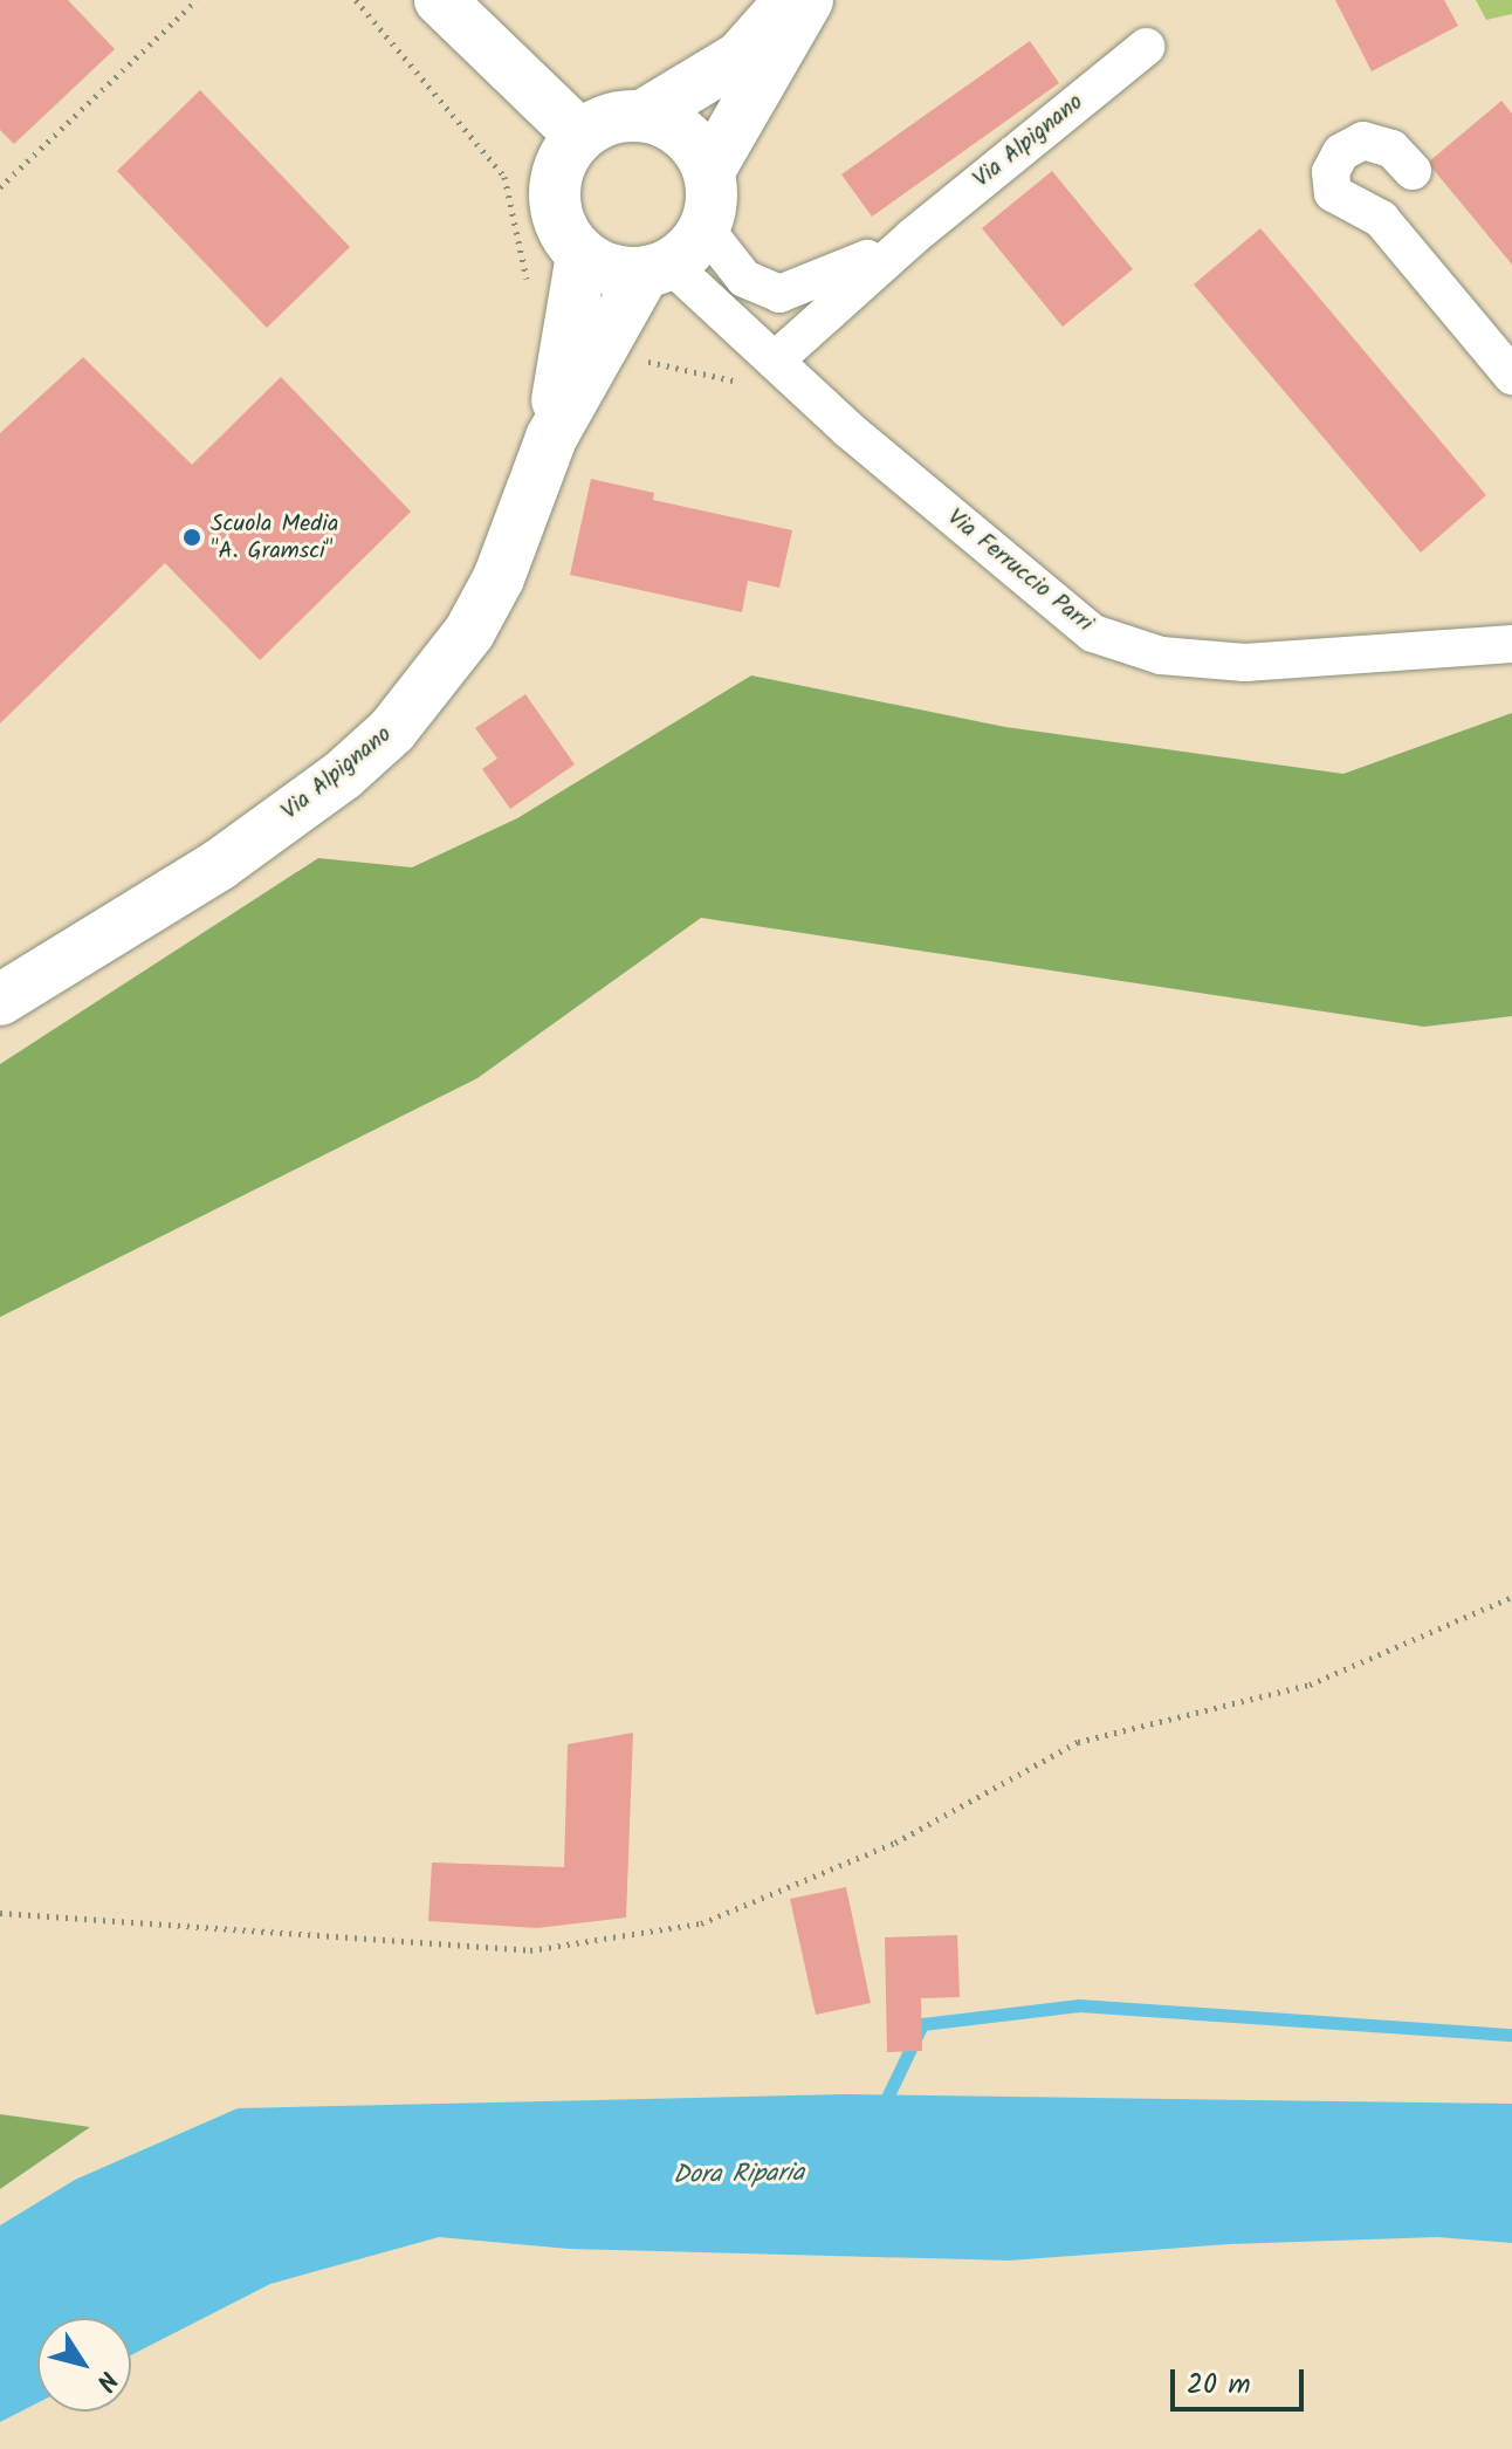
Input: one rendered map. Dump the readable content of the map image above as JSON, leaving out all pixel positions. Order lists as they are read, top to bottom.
{
  "streets": {
    "street": ["Via Alpignano", "Via Ferruccio Parri"]
  },
  "crossings": [
    ["Via Alpignano", "Via Ferruccio Parri"]
  ],
  "water": ["Dora Riparia"],
  "places": ["Scuola Media \"A. Gramsci\""],
  "scale_bar": "20 m",
  "north": "bottom right"
}
